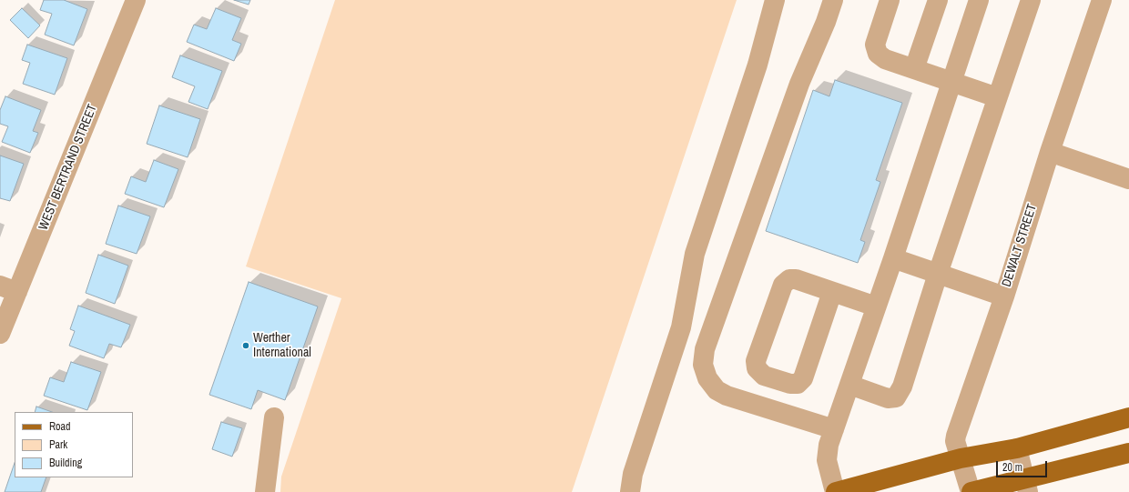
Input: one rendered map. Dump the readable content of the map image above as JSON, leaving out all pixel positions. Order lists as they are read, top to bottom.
{
  "streets": {
    "street": ["WEST BERTRAND STREET", "DEWALT STREET"]
  },
  "places": ["Werther International"],
  "legend": ["Road", "Park", "Building"],
  "scale_bar": "20 m"
}
